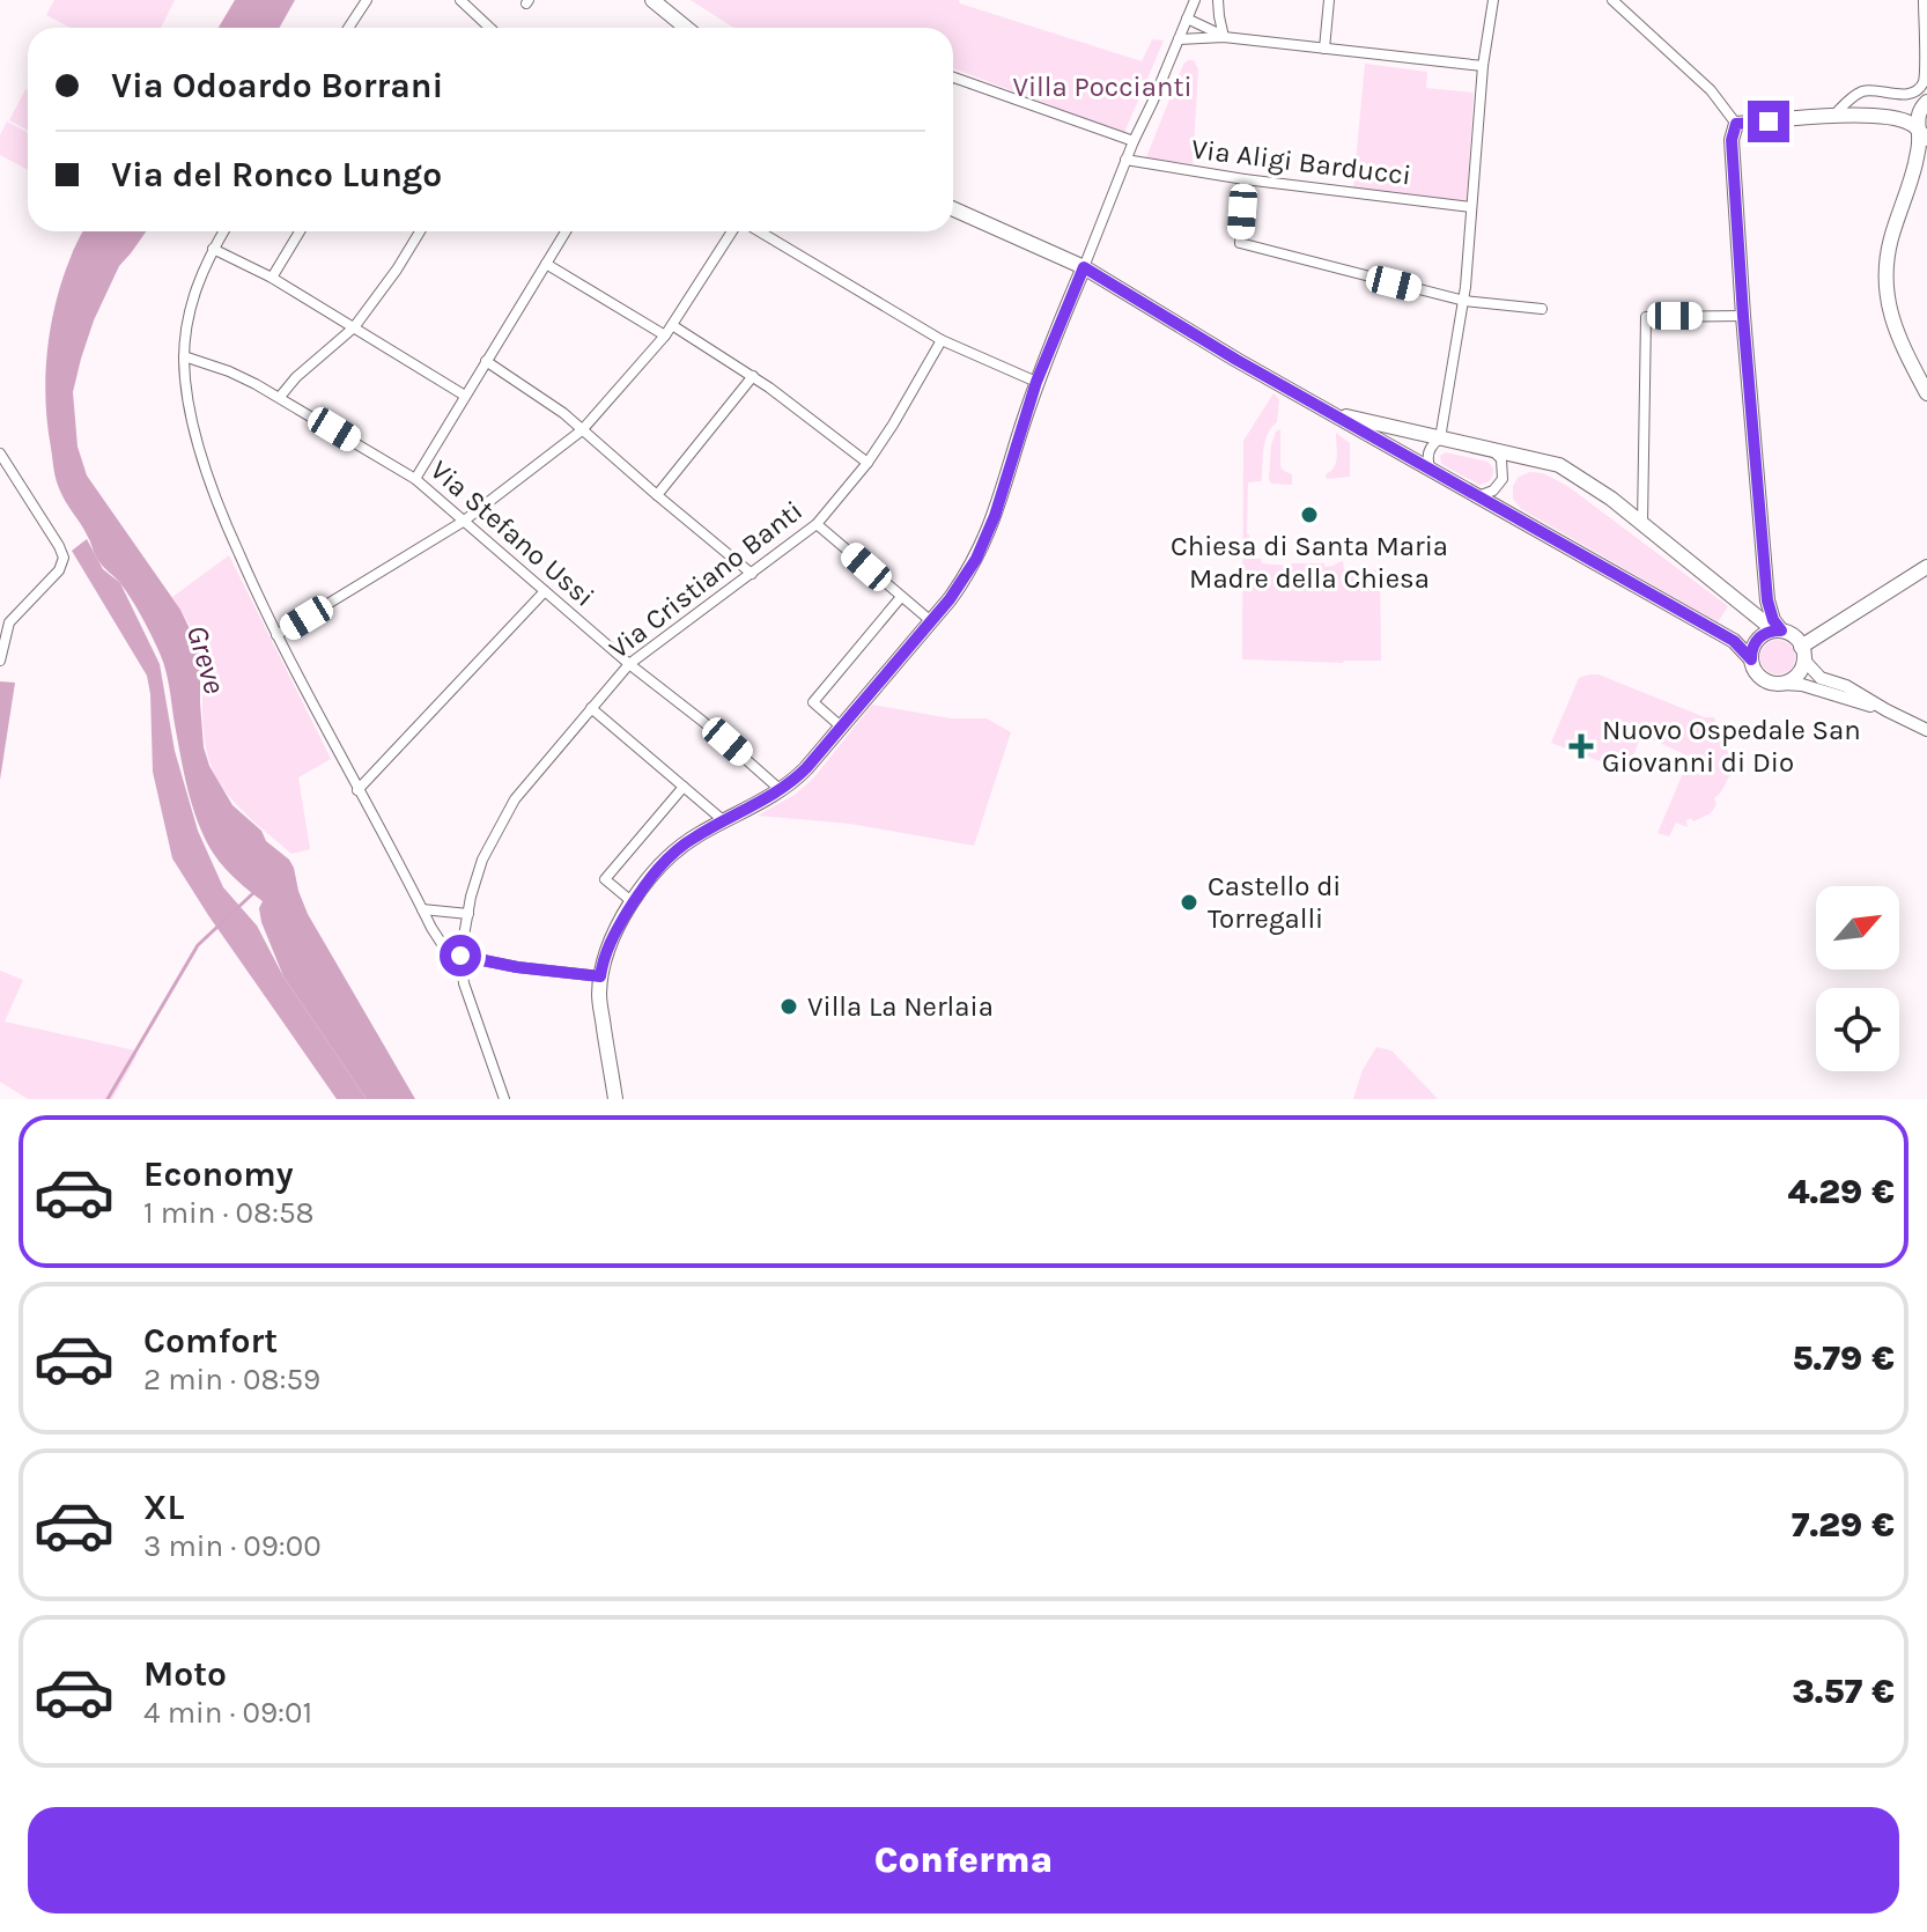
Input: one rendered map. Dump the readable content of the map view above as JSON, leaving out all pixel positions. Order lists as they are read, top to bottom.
{
  "streets": {
    "street": ["Via Aligi Barducci", "Via Stefano Ussi", "Via Cristiano Banti"]
  },
  "crossings": [
    ["Via Stefano Ussi", "Via Cristiano Banti"]
  ],
  "water": ["Greve"],
  "parks": ["Villa Poccianti"],
  "places": {
    "other": ["Chiesa di Santa Maria Madre della Chiesa", "Castello di Torregalli", "Villa La Nerlaia"],
    "health": ["Nuovo Ospedale San Giovanni di Dio"]
  },
  "north": "top right",
  "page": {
    "banner": ["Via Odoardo Borrani", "Via del Ronco Lungo"],
    "list": [
      {
        "name": "Economy",
        "note": "1 min · 08:58",
        "value": "4.29 €"
      },
      {
        "name": "Comfort",
        "note": "2 min · 08:59",
        "value": "5.79 €"
      },
      {
        "name": "XL",
        "note": "3 min · 09:00",
        "value": "7.29 €"
      },
      {
        "name": "Moto",
        "note": "4 min · 09:01",
        "value": "3.57 €"
      }
    ],
    "buttons": "Conferma"
  }
}
